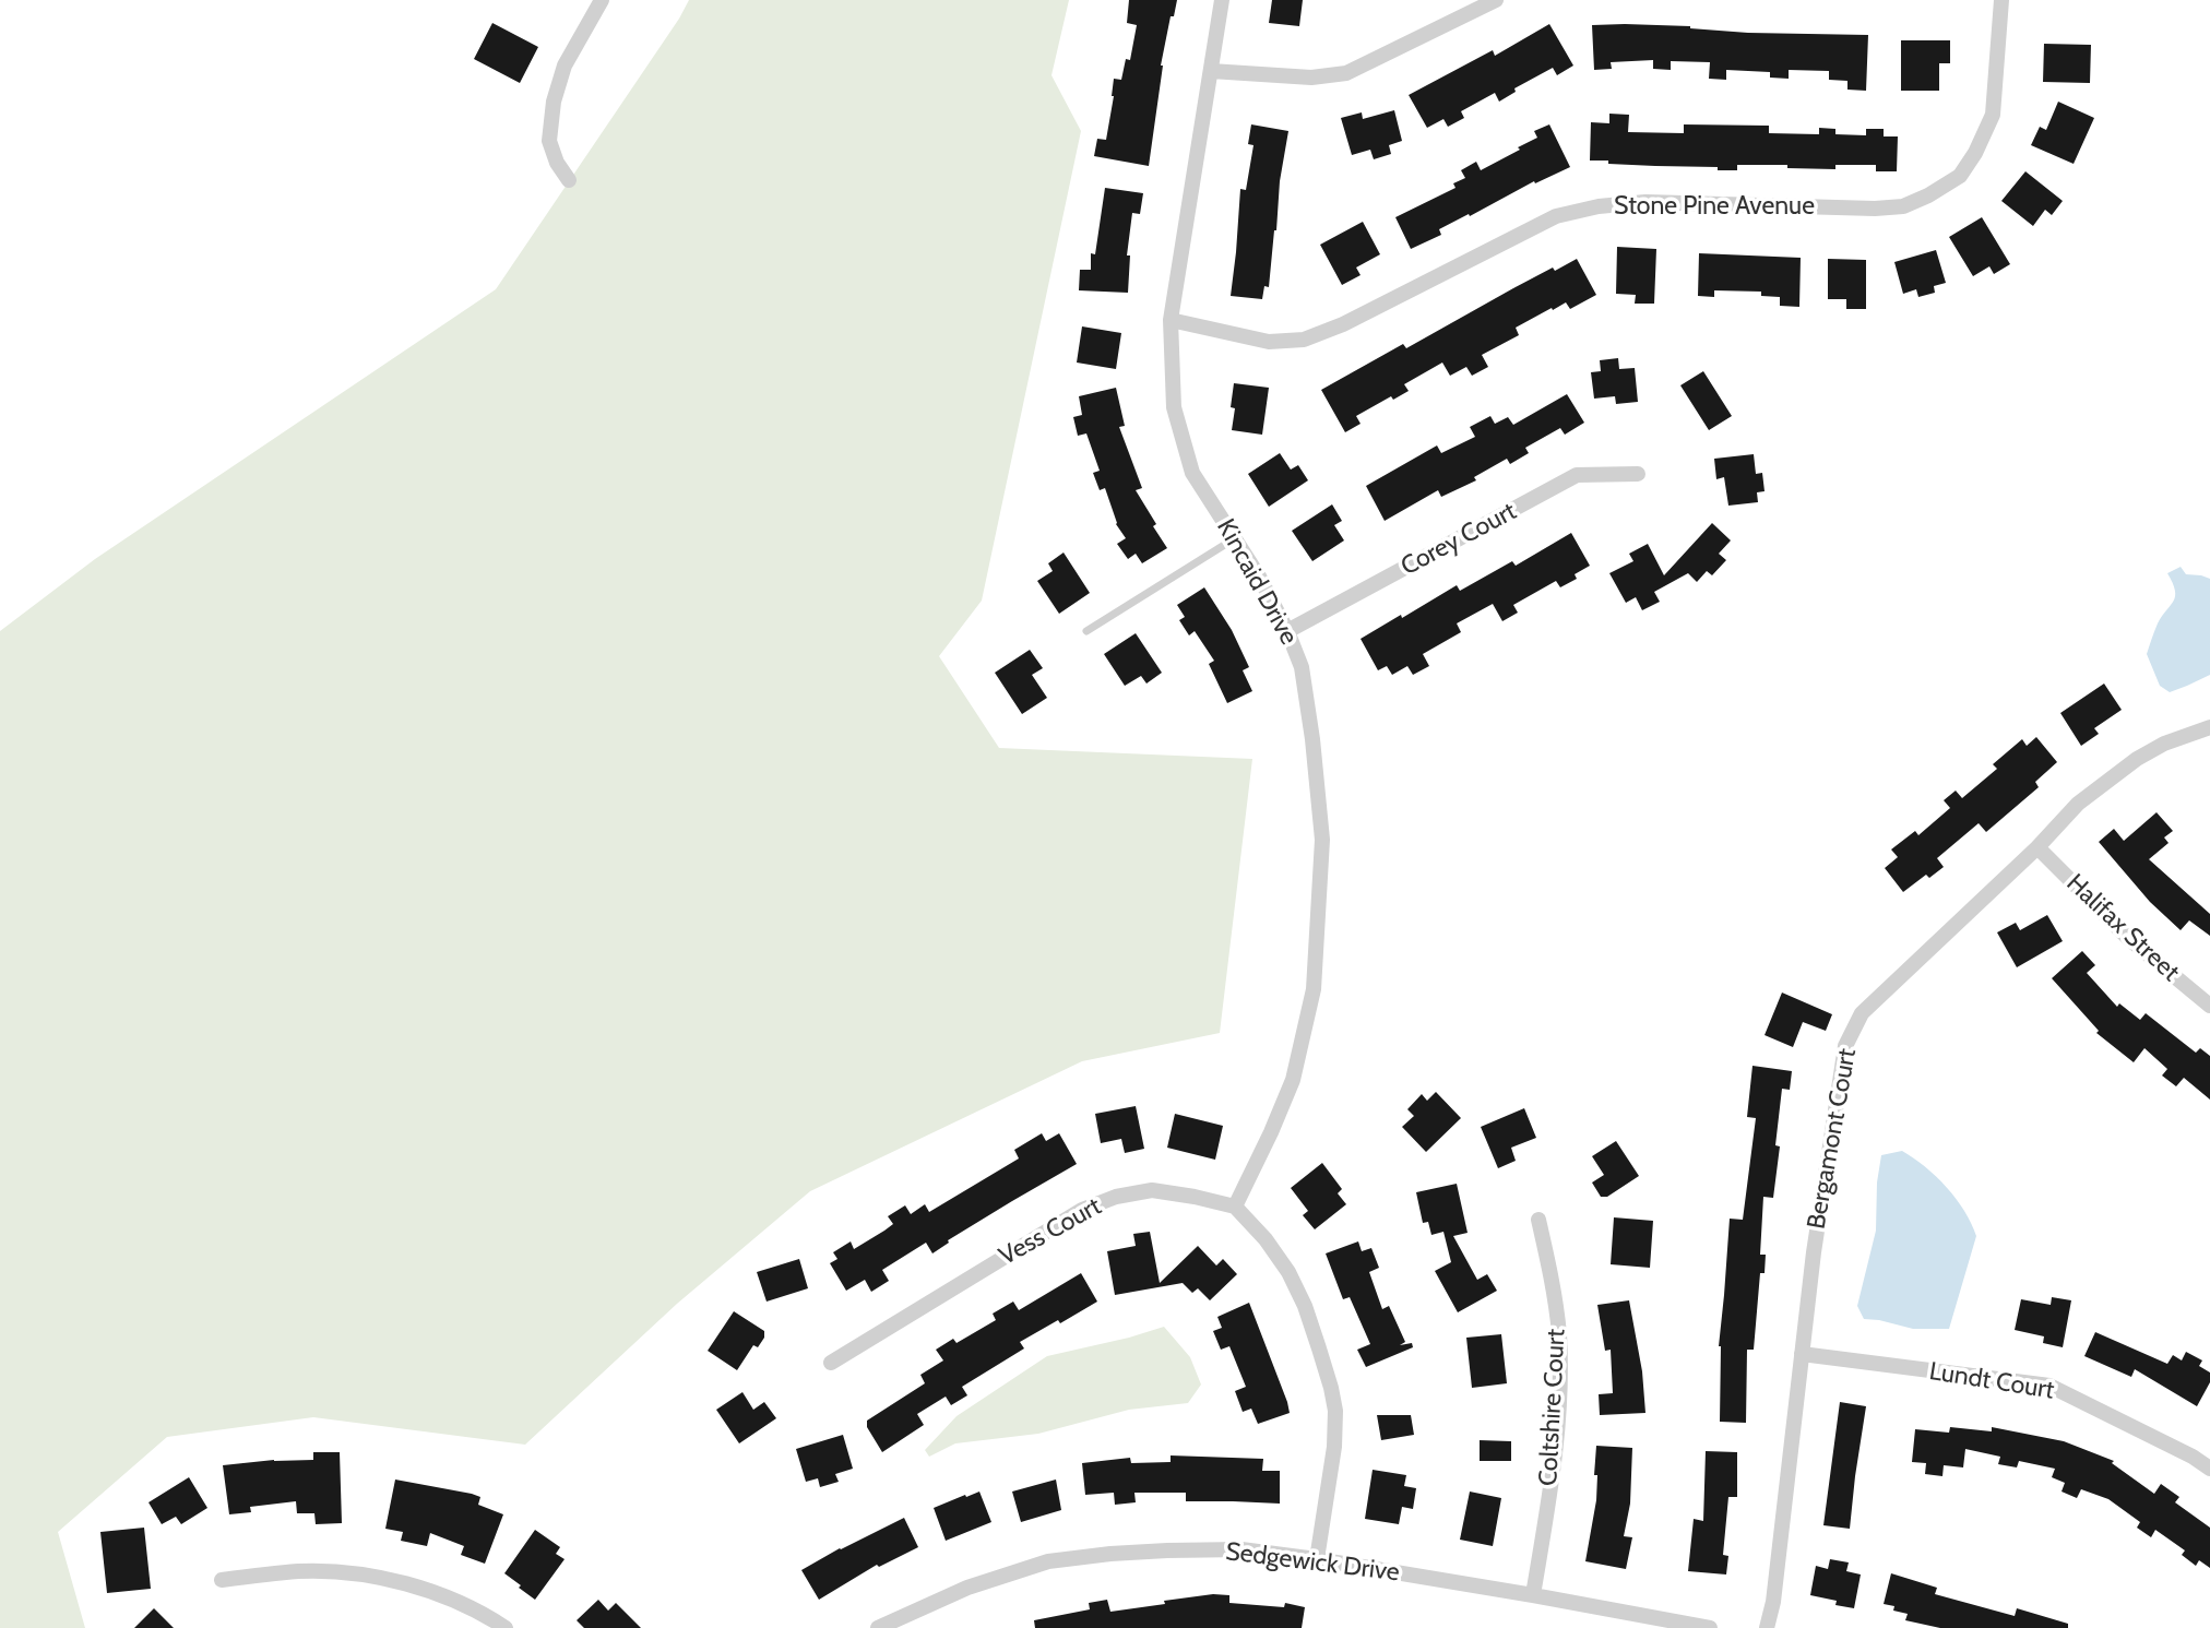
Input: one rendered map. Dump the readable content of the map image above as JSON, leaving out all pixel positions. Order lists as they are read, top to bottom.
{
  "streets": {
    "street": [
      "Stone Pine Avenue",
      "Corey Court",
      "Kincaid Drive",
      "Halifax Street",
      "Bergamont Court",
      "Vess Court",
      "Lundt Court",
      "Coltshire Court",
      "Sedgewick Drive"
    ]
  },
  "crossings": [
    ["Stone Pine Avenue", "Kincaid Drive"],
    ["Corey Court", "Kincaid Drive"],
    ["Kincaid Drive", "Vess Court"],
    ["Halifax Street", "Bergamont Court"],
    ["Bergamont Court", "Lundt Court"],
    ["Coltshire Court", "Sedgewick Drive"]
  ]
}
